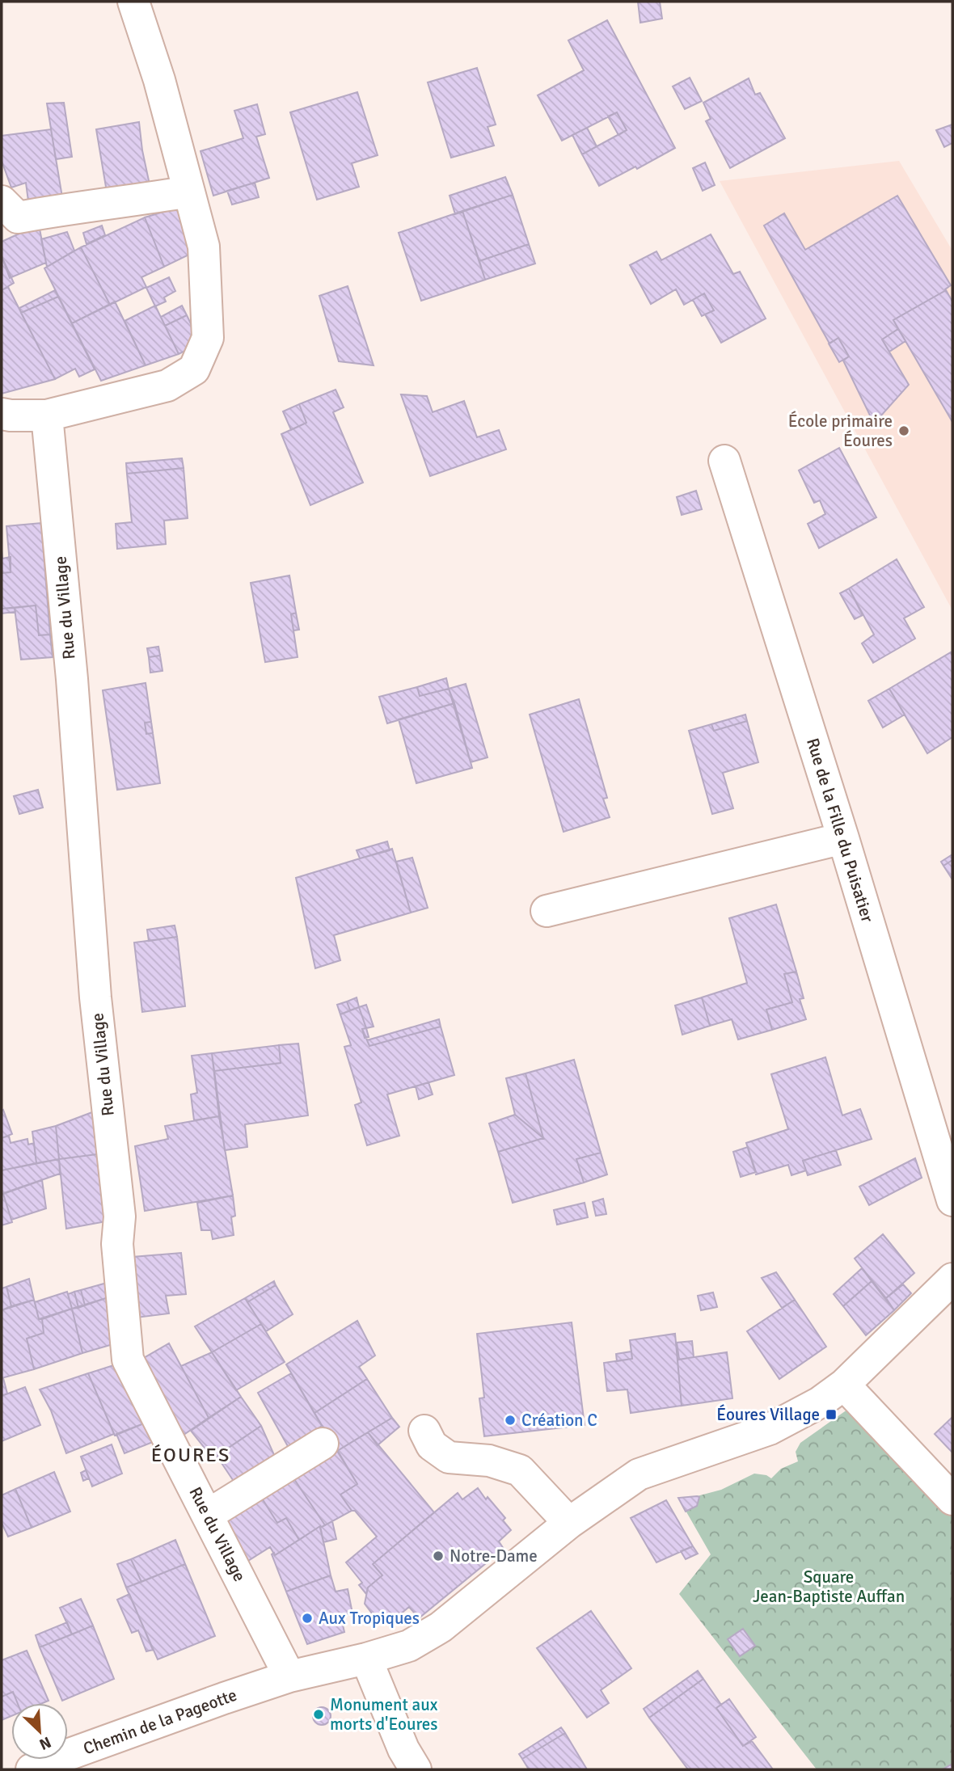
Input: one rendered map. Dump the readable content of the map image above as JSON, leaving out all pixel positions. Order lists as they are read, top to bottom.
{
  "streets": {
    "street": ["Rue du Village", "Rue de la Fille du Puisatier", "Chemin de la Pageotte"]
  },
  "crossings": [
    ["Rue du Village", "Chemin de la Pageotte"]
  ],
  "districts": ["ÉOURES"],
  "parks": ["Square Jean-Baptiste Auffan"],
  "places": {
    "other": [
      "École primaire Éoures",
      "Création C",
      "Notre-Dame",
      "Aux Tropiques",
      "Monument aux morts d'Eoures"
    ],
    "transit": ["Éoures Village"]
  },
  "north": "bottom right"
}
